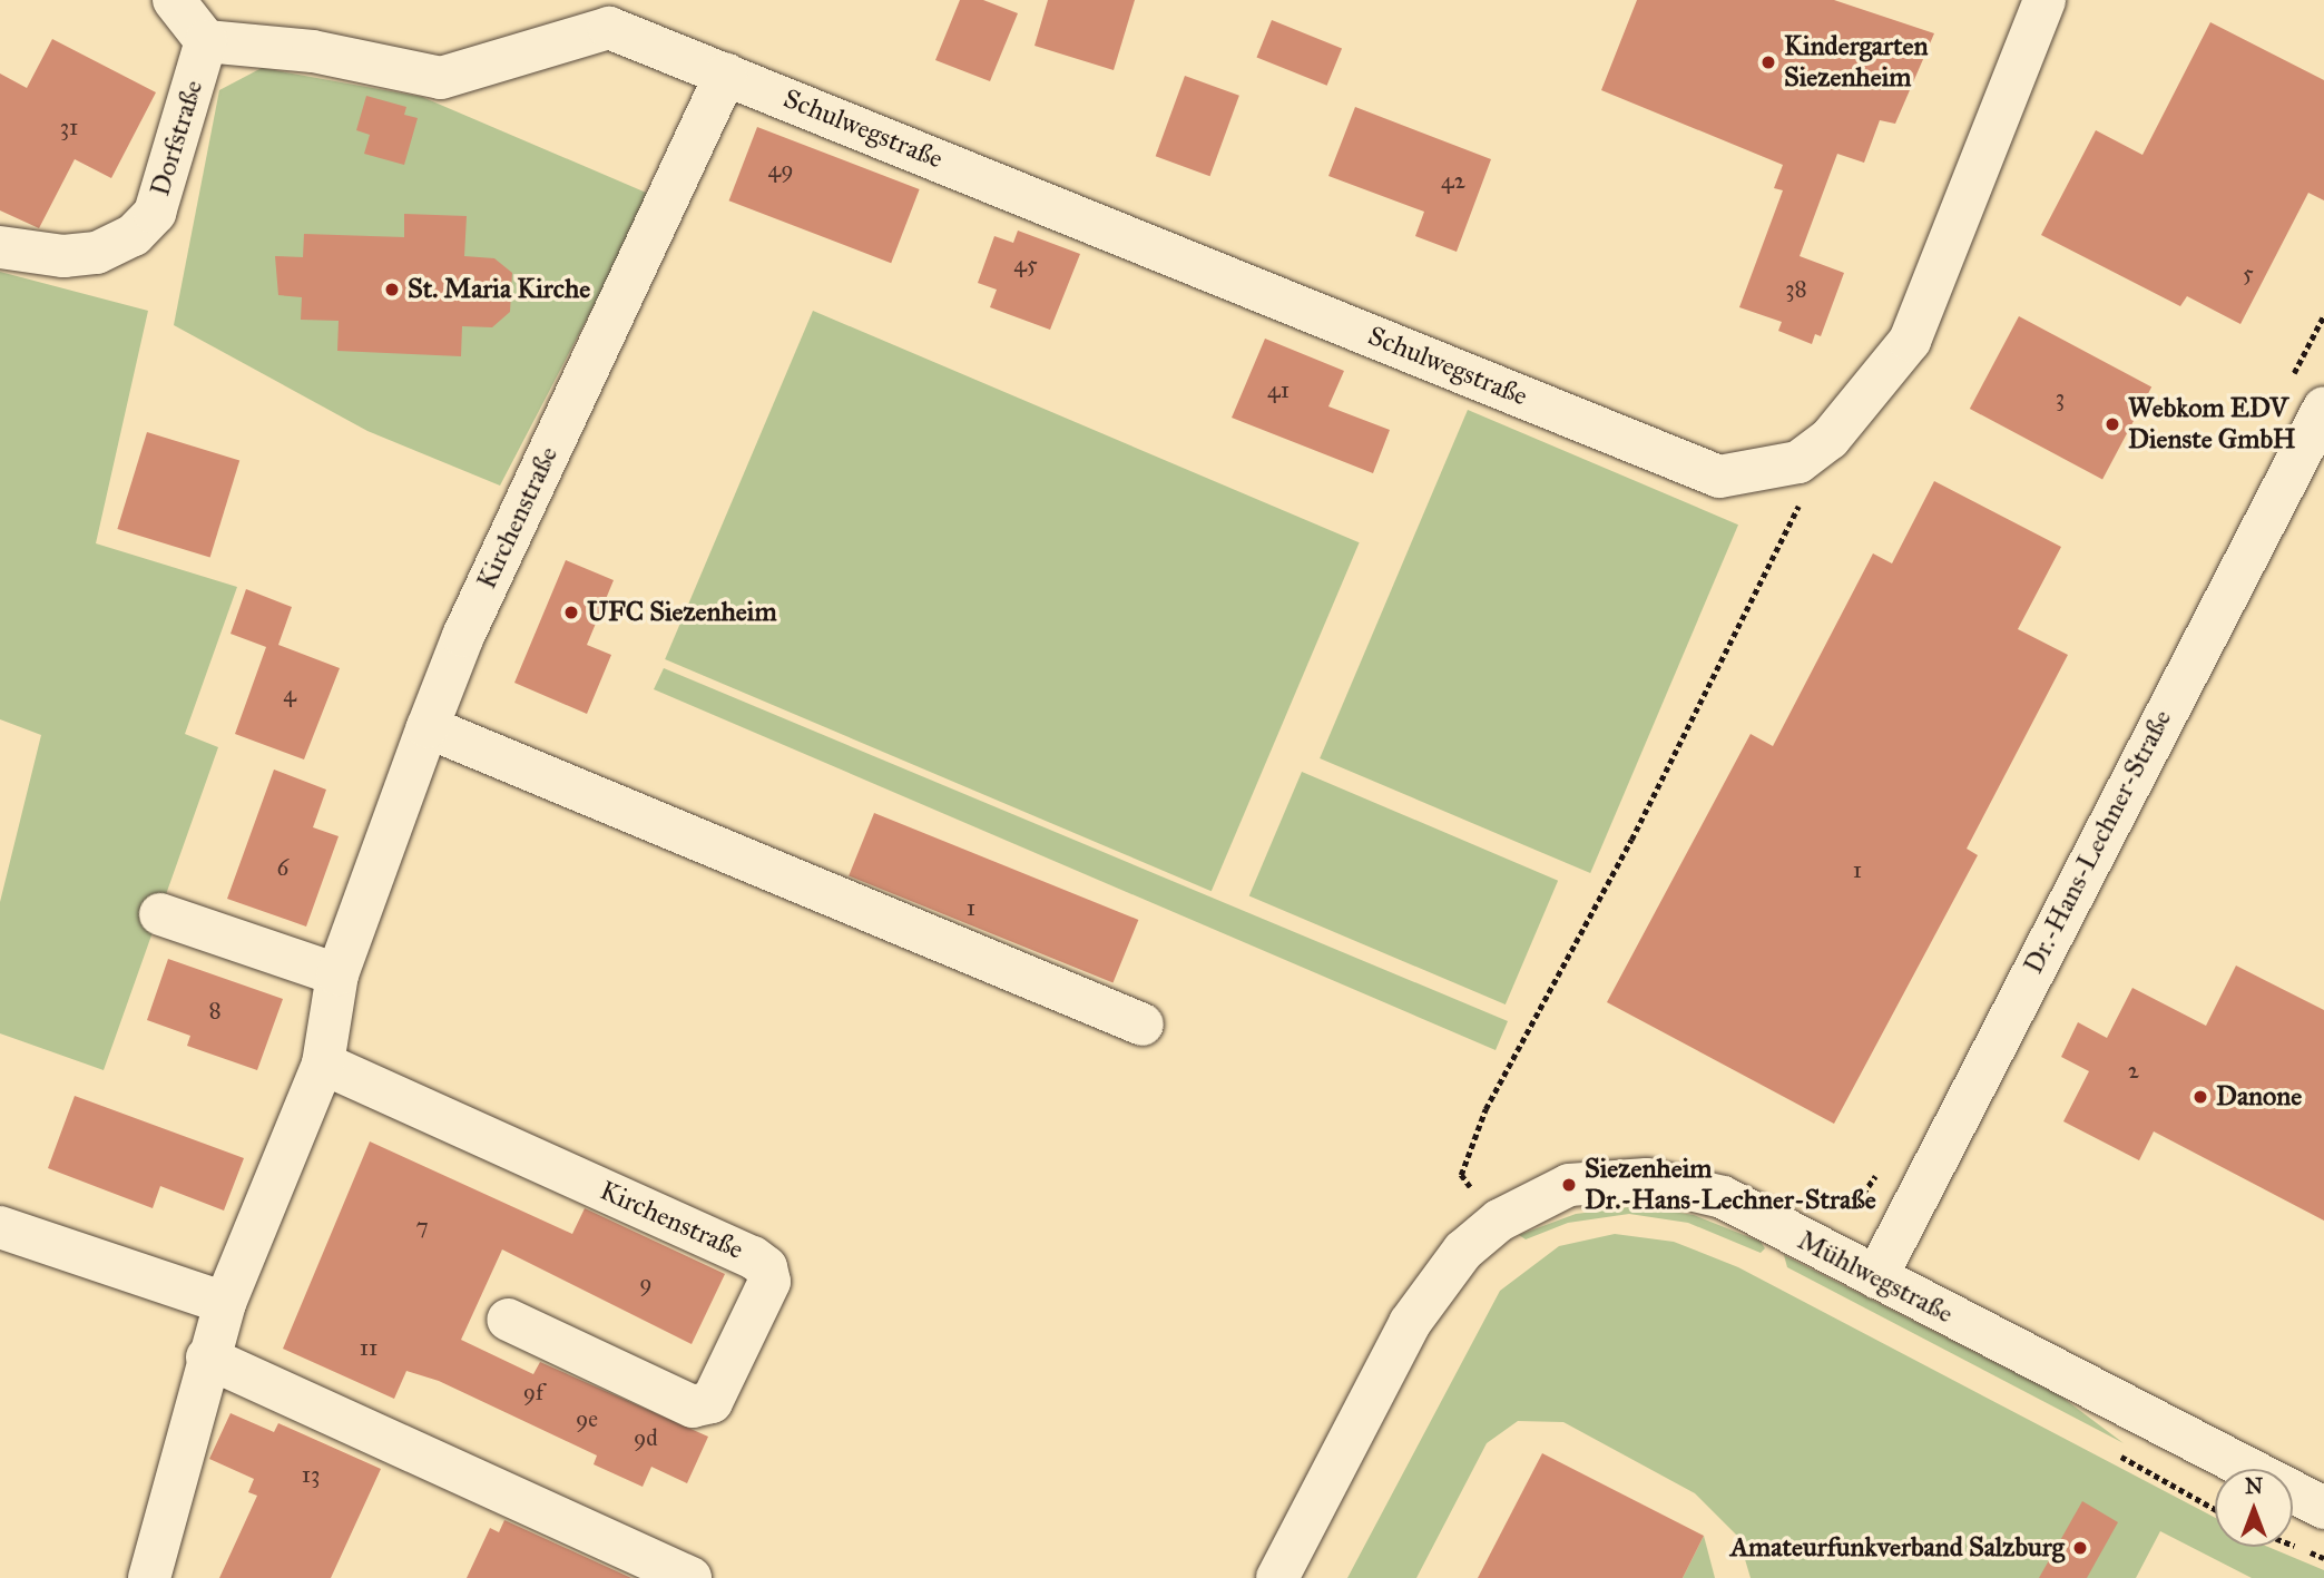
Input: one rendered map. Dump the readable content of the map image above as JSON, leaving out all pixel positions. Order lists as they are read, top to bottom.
{
  "streets": {
    "street": [
      "Schulwegstraße",
      "Dorfstraße",
      "Kirchenstraße",
      "Dr.-Hans-Lechner-Straße",
      "Mühlwegstraße"
    ]
  },
  "crossings": [
    ["Schulwegstraße", "Dorfstraße"],
    ["Schulwegstraße", "Kirchenstraße"],
    ["Dr.-Hans-Lechner-Straße", "Mühlwegstraße"]
  ],
  "places": [
    "Kindergarten Siezenheim",
    "St. Maria Kirche",
    "Webkom EDV Dienste GmbH",
    "UFC Siezenheim",
    "Danone",
    "Siezenheim Dr.-Hans-Lechner-Straße",
    "Amateurfunkverband Salzburg"
  ],
  "house_numbers": [
    "31",
    "49",
    "42",
    "45",
    "5",
    "38",
    "41",
    "3",
    "4",
    "6",
    "1",
    "1",
    "8",
    "2",
    "7",
    "9",
    "11",
    "9f",
    "9e",
    "9d",
    "13"
  ],
  "north": "top"
}
